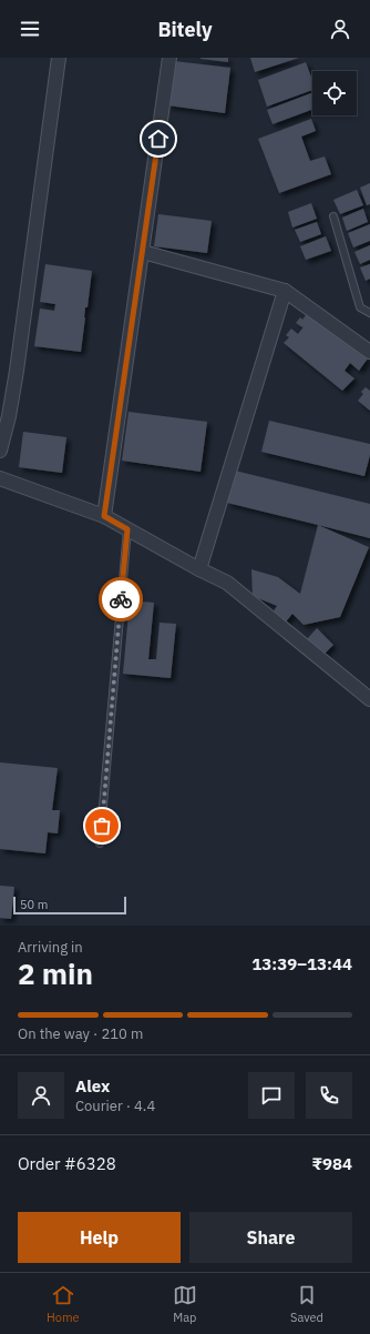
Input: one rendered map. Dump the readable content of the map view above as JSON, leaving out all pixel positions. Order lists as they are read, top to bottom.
{
  "scale_bar": "50 m",
  "page": {
    "header": "Bitely",
    "scale": "50 m",
    "heading": ["2 min", "Arriving in", "13:39–13:44"],
    "panel": [
      "Alex",
      "Courier · 4.4",
      "Order #6328",
      "₹984"
    ],
    "bar": "On the way · 210 m",
    "buttons": ["Help", "Share"],
    "tabs": ["Home", "Map", "Saved"]
  }
}
